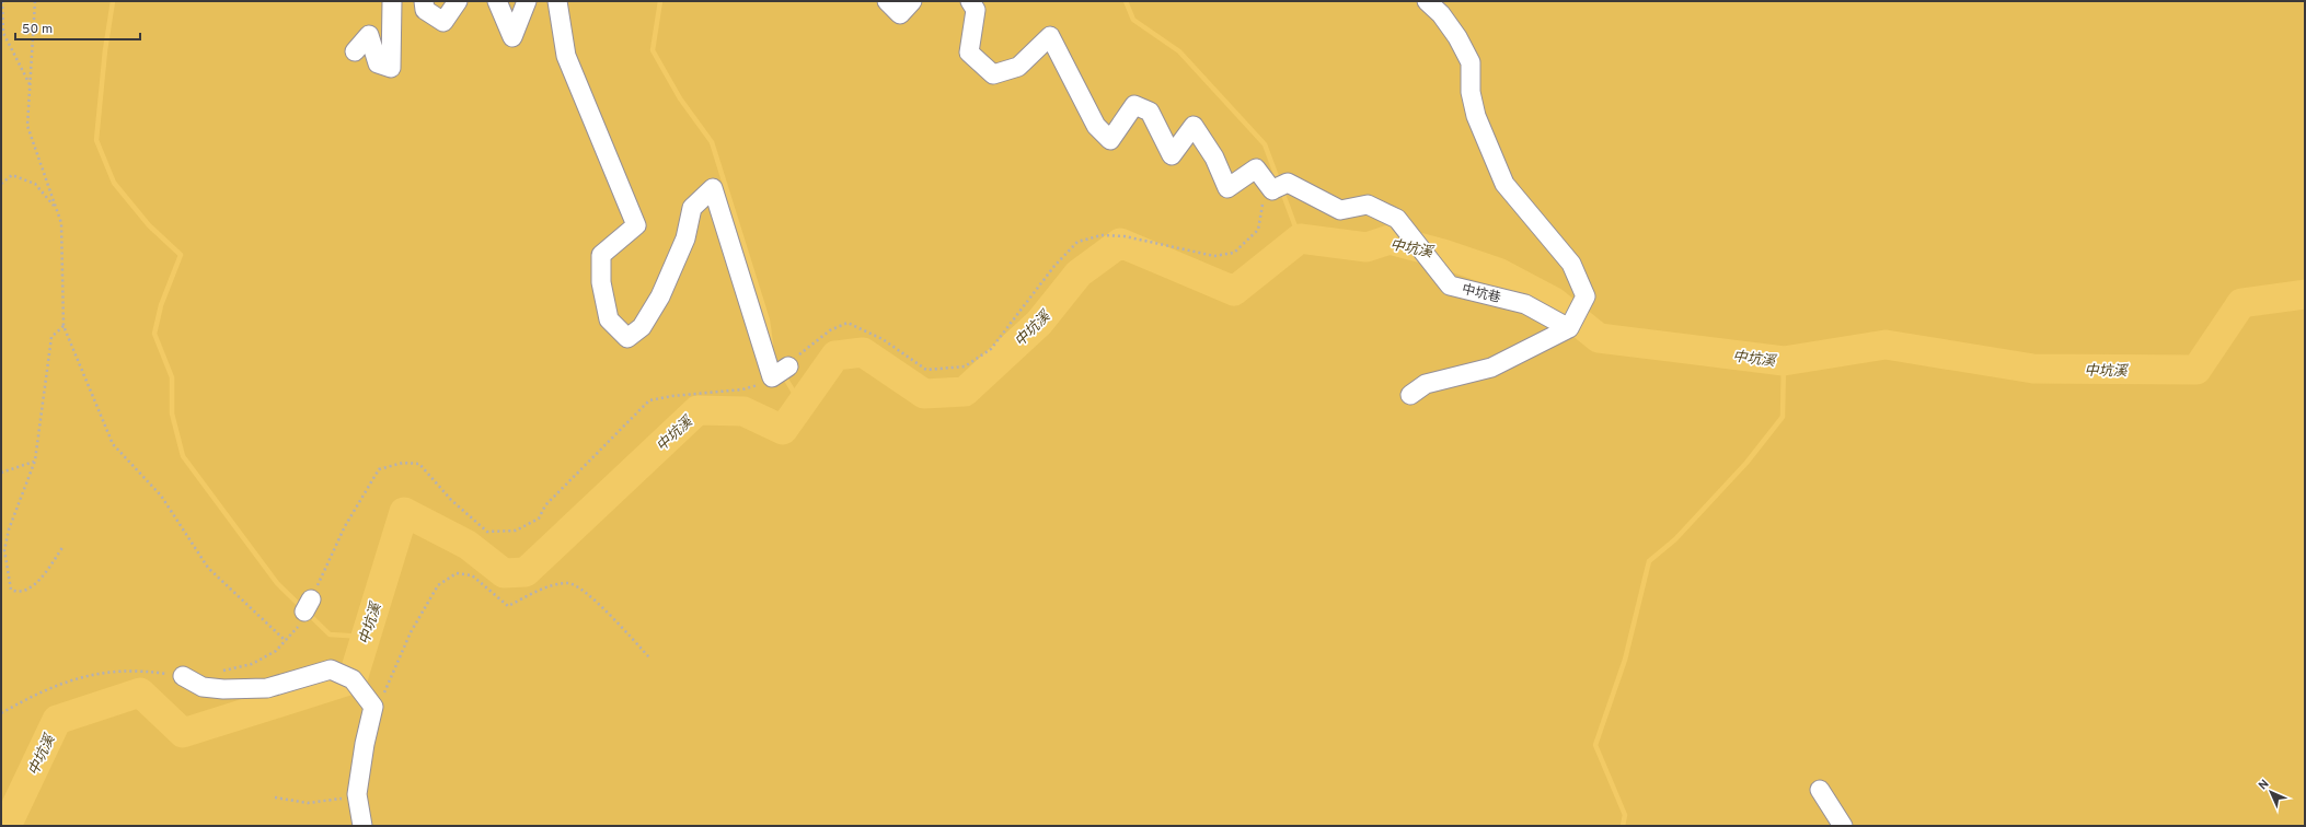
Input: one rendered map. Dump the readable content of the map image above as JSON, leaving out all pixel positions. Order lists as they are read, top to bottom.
{
  "streets": {
    "street": ["中坑巷"]
  },
  "water": ["中坑溪"],
  "scale_bar": "50 m",
  "north": "top left"
}
